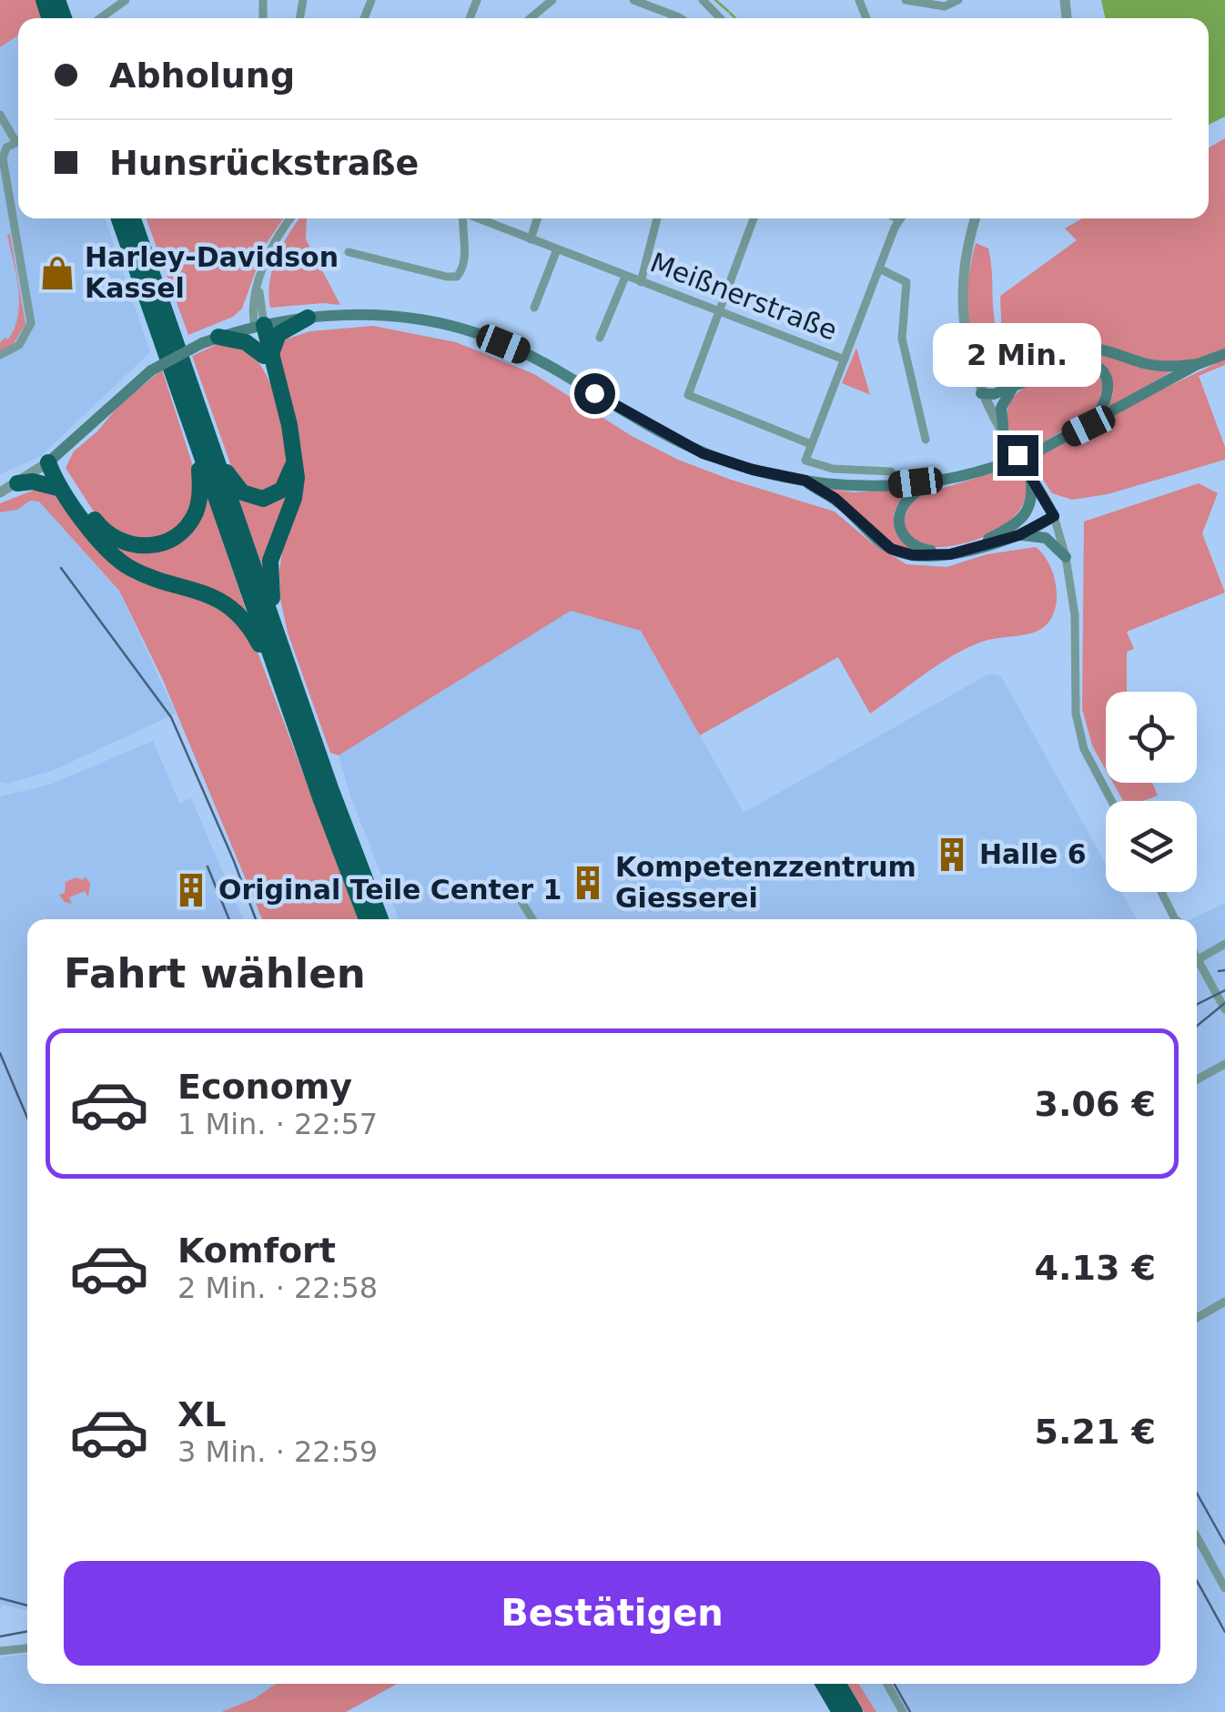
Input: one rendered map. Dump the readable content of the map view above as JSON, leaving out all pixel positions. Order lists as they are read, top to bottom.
{
  "streets": {
    "street": ["Meißnerstraße"]
  },
  "places": {
    "shop": ["Harley-Davidson Kassel"],
    "building": ["Halle 6", "Kompetenzzentrum Giesserei", "Original Teile Center 1"]
  },
  "page": {
    "banner": ["Abholung", "Hunsrückstraße"],
    "bubble": "2 Min.",
    "heading": "Fahrt wählen",
    "list": [
      {
        "name": "Economy",
        "note": "1 Min. · 22:57",
        "value": "3.06 €"
      },
      {
        "name": "Komfort",
        "note": "2 Min. · 22:58",
        "value": "4.13 €"
      },
      {
        "name": "XL",
        "note": "3 Min. · 22:59",
        "value": "5.21 €"
      }
    ],
    "buttons": "Bestätigen"
  }
}
